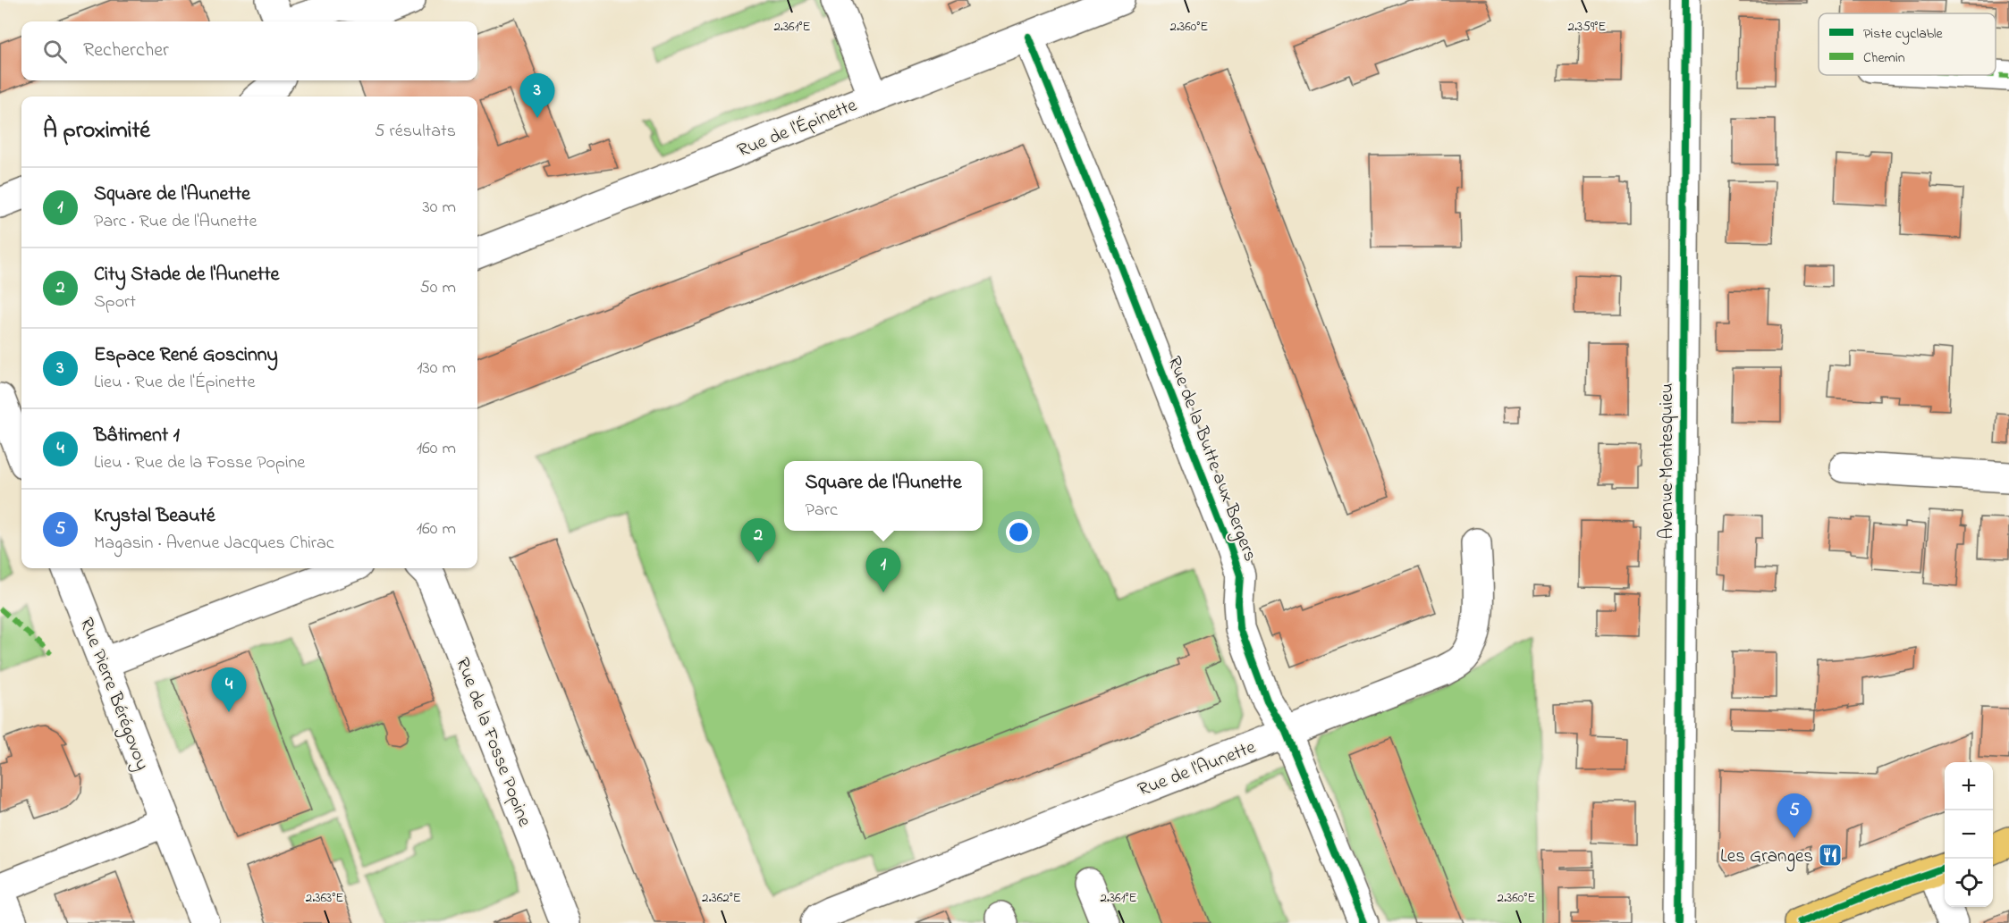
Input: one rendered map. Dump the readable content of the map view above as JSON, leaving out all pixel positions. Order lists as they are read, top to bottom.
{
  "streets": {
    "street": [
      "Rue de l'Épinette",
      "Rue de la Butte aux Bergers",
      "Avenue Montesquieu",
      "Rue Pierre Bérégovoy",
      "Rue de la Fosse Popine",
      "Rue de l'Aunette"
    ]
  },
  "crossings": [
    ["Rue de l'Épinette", "Rue de la Butte aux Bergers"],
    ["Rue de la Butte aux Bergers", "Rue de l'Aunette"]
  ],
  "places": {
    "restaurant": ["Les Granges"]
  },
  "legend": ["Piste cyclable", "Chemin"],
  "page": {
    "search": "Rechercher",
    "pins": [
      "3",
      "2",
      "1",
      "4",
      "5"
    ],
    "heading": ["À proximité", "5 résultats"],
    "list": [
      {
        "mark": "1",
        "name": "Square de l'Aunette",
        "note": "Parc · Rue de l'Aunette",
        "value": "30 m"
      },
      {
        "mark": "2",
        "name": "City Stade de l'Aunette",
        "note": "Sport",
        "value": "50 m"
      },
      {
        "mark": "3",
        "name": "Espace René Goscinny",
        "note": "Lieu · Rue de l'Épinette",
        "value": "130 m"
      },
      {
        "mark": "4",
        "name": "Bâtiment 1",
        "note": "Lieu · Rue de la Fosse Popine",
        "value": "160 m"
      },
      {
        "mark": "5",
        "name": "Krystal Beauté",
        "note": "Magasin · Avenue Jacques Chirac",
        "value": "160 m"
      }
    ],
    "popup": ["Square de l'Aunette", "Parc"],
    "map_buttons": ["+", "−"]
  },
  "coordinates": [
    "2.361°E",
    "2.360°E",
    "2.359°E",
    "2.363°E",
    "2.362°E"
  ]
}
